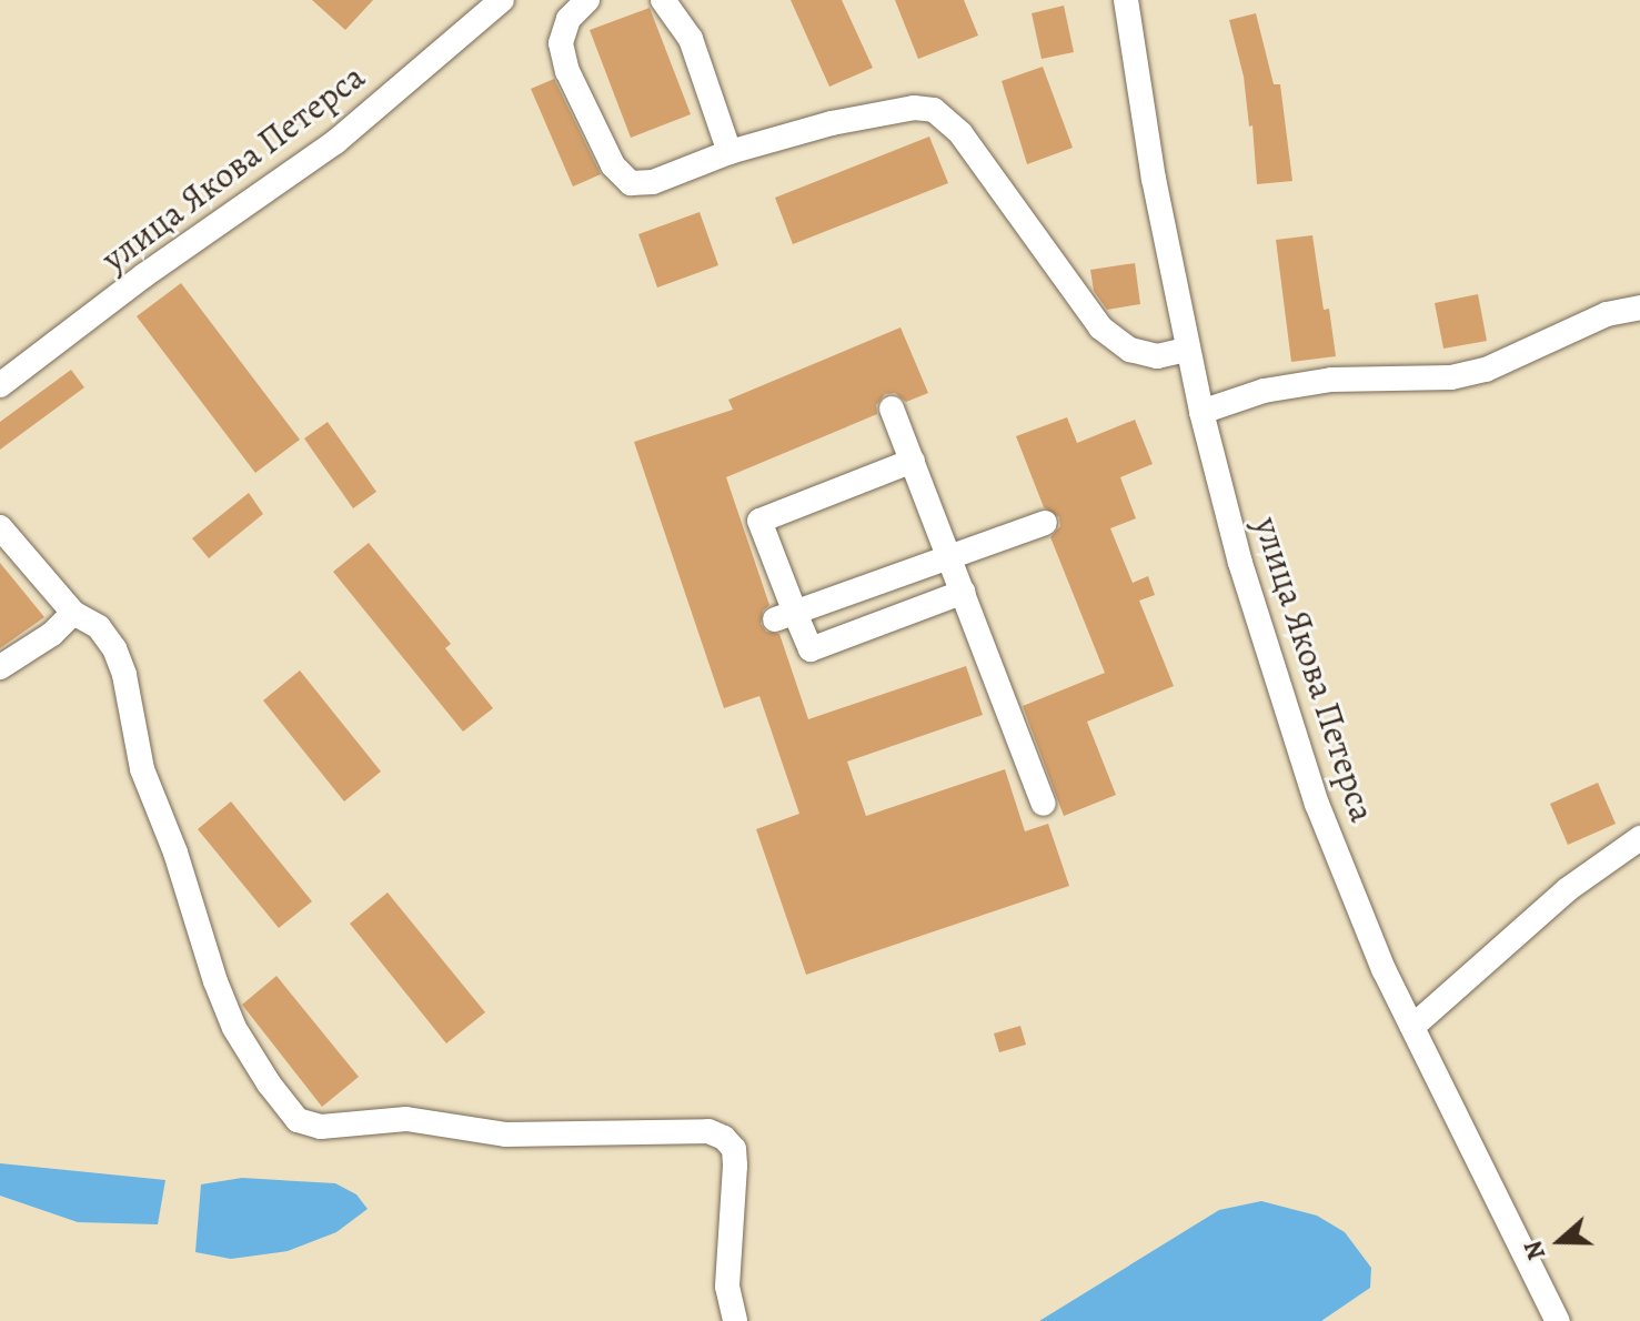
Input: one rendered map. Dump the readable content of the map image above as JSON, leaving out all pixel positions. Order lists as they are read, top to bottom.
{
  "streets": {
    "street": ["улица Якова Петерса"]
  },
  "north": "left"
}
